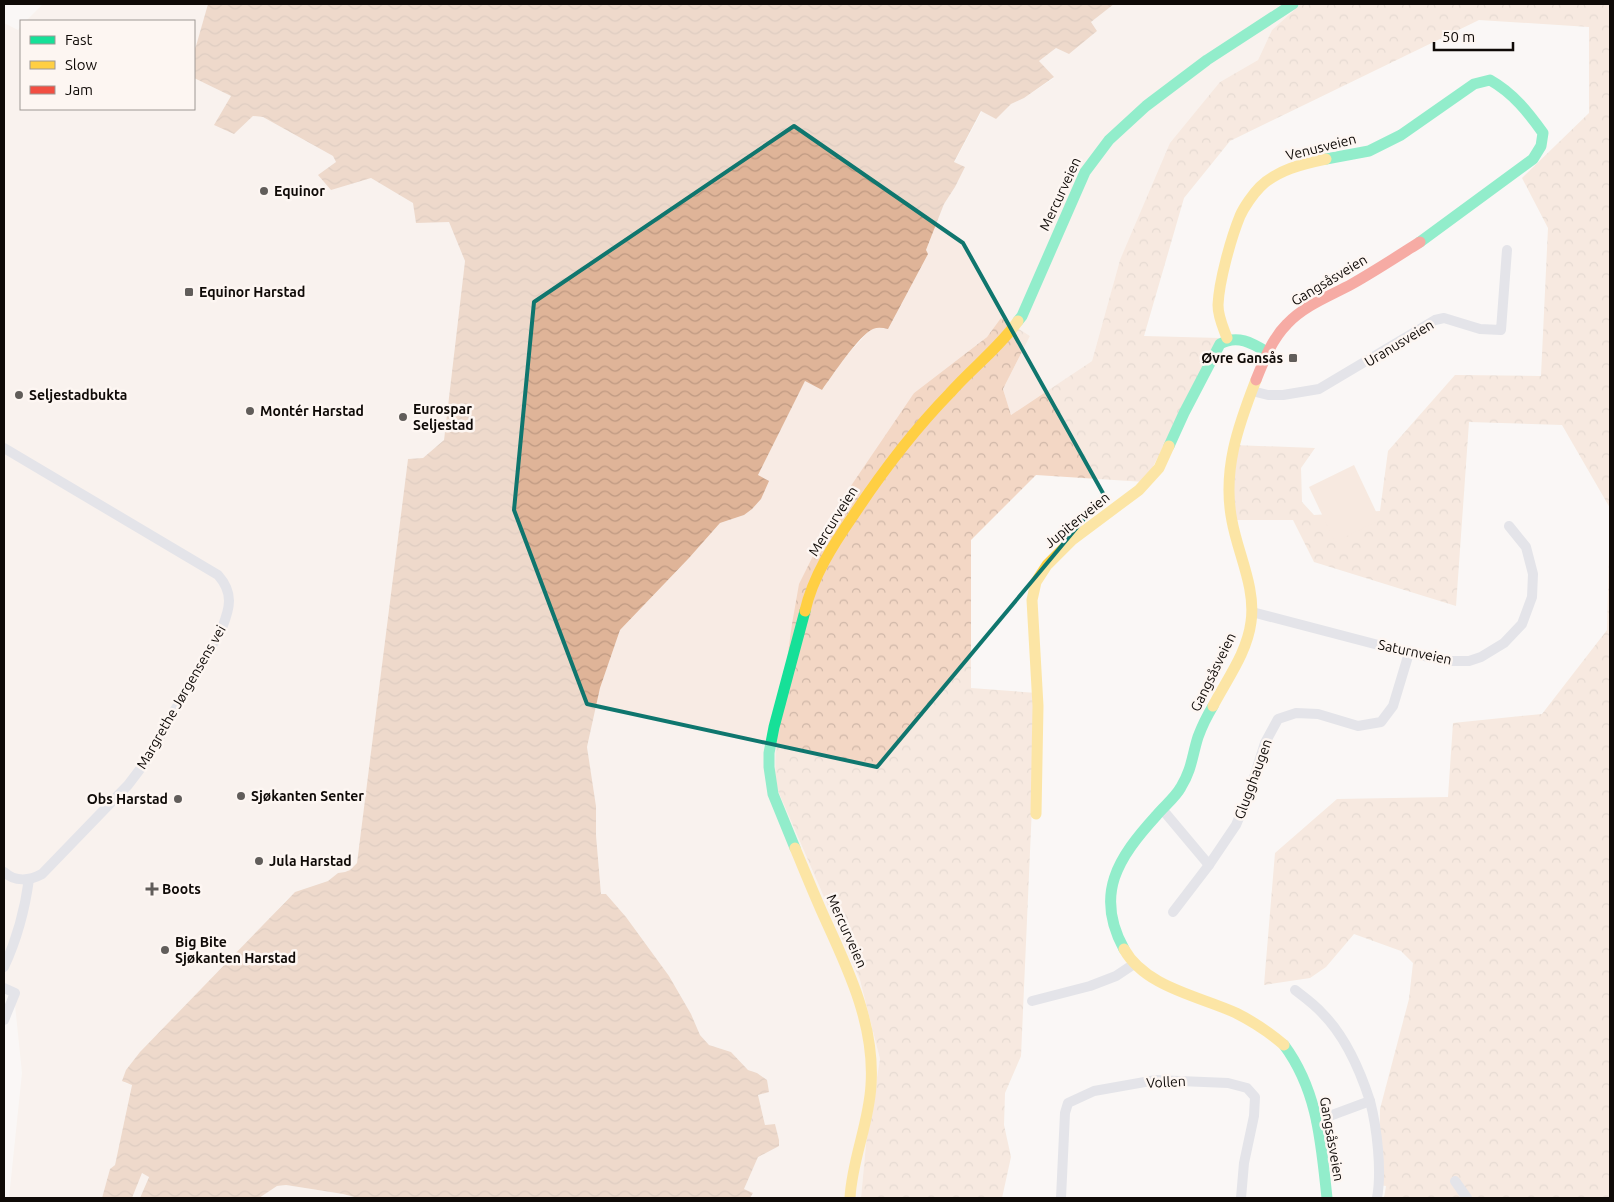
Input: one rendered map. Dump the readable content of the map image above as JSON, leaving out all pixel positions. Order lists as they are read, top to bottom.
{
  "streets": {
    "street": [
      "Venusveien",
      "Mercurveien",
      "Gangsåsveien",
      "Uranusveien",
      "Jupiterveien",
      "Saturnveien",
      "Margrethe Jørgensens vei",
      "Glugghaugen",
      "Vollen"
    ]
  },
  "crossings": [
    ["Venusveien", "Gangsåsveien"],
    ["Venusveien", "Jupiterveien"],
    ["Gangsåsveien", "Uranusveien"],
    ["Gangsåsveien", "Saturnveien"],
    ["Saturnveien", "Glugghaugen"]
  ],
  "places": {
    "other": [
      "Equinor",
      "Seljestadbukta",
      "Montér Harstad",
      "Eurospar Seljestad",
      "Sjøkanten Senter",
      "Obs Harstad",
      "Jula Harstad",
      "Big Bite Sjøkanten Harstad"
    ],
    "transit": ["Equinor Harstad", "Øvre Gansås"],
    "health": ["Boots"]
  },
  "legend": ["Fast", "Slow", "Jam"],
  "scale_bar": "50 m"
}
